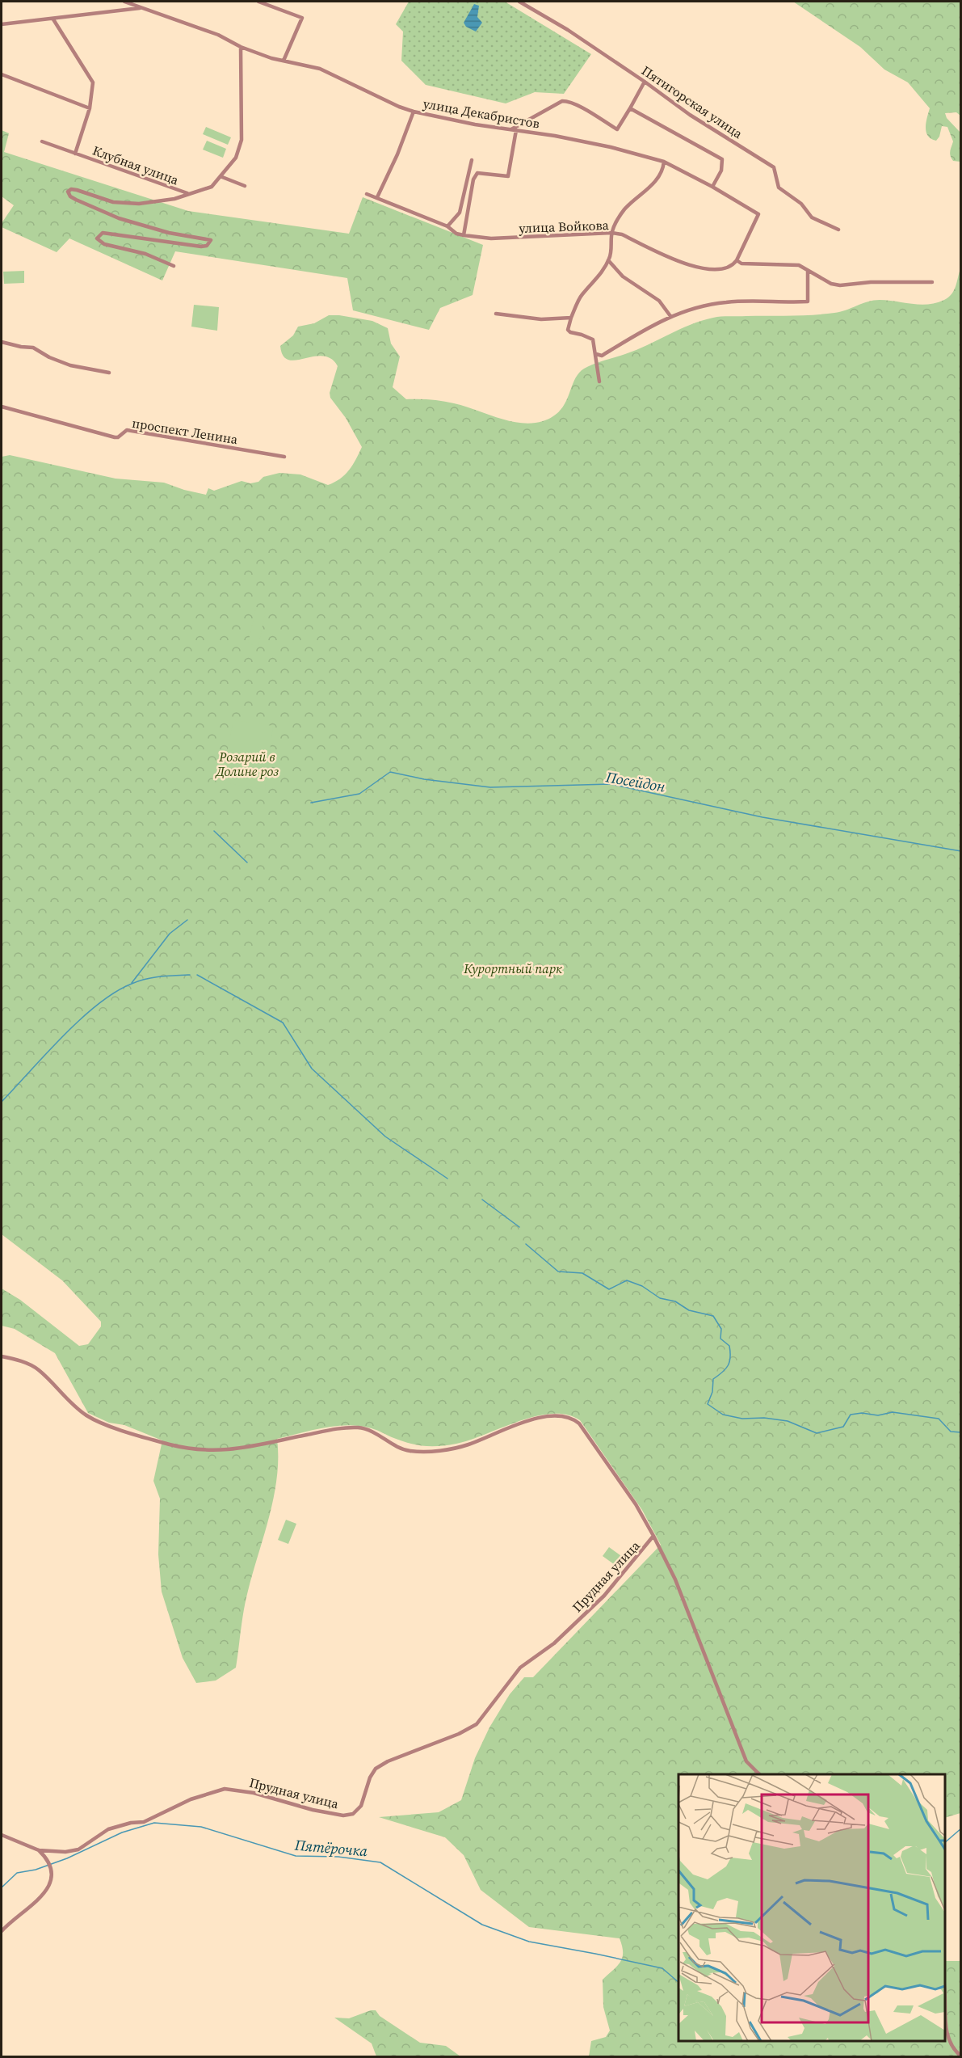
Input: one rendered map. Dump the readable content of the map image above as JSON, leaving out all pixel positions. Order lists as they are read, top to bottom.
{
  "streets": {
    "street": [
      "Пятигорская улица",
      "улица Декабристов",
      "Клубная улица",
      "улица Войкова",
      "проспект Ленина",
      "Прудная улица"
    ]
  },
  "crossings": [
    ["улица Декабристов", "улица Войкова"]
  ],
  "water": ["Посейдон", "Пятёрочка"],
  "parks": ["Розарий в Долине роз", "Курортный парк"]
}
